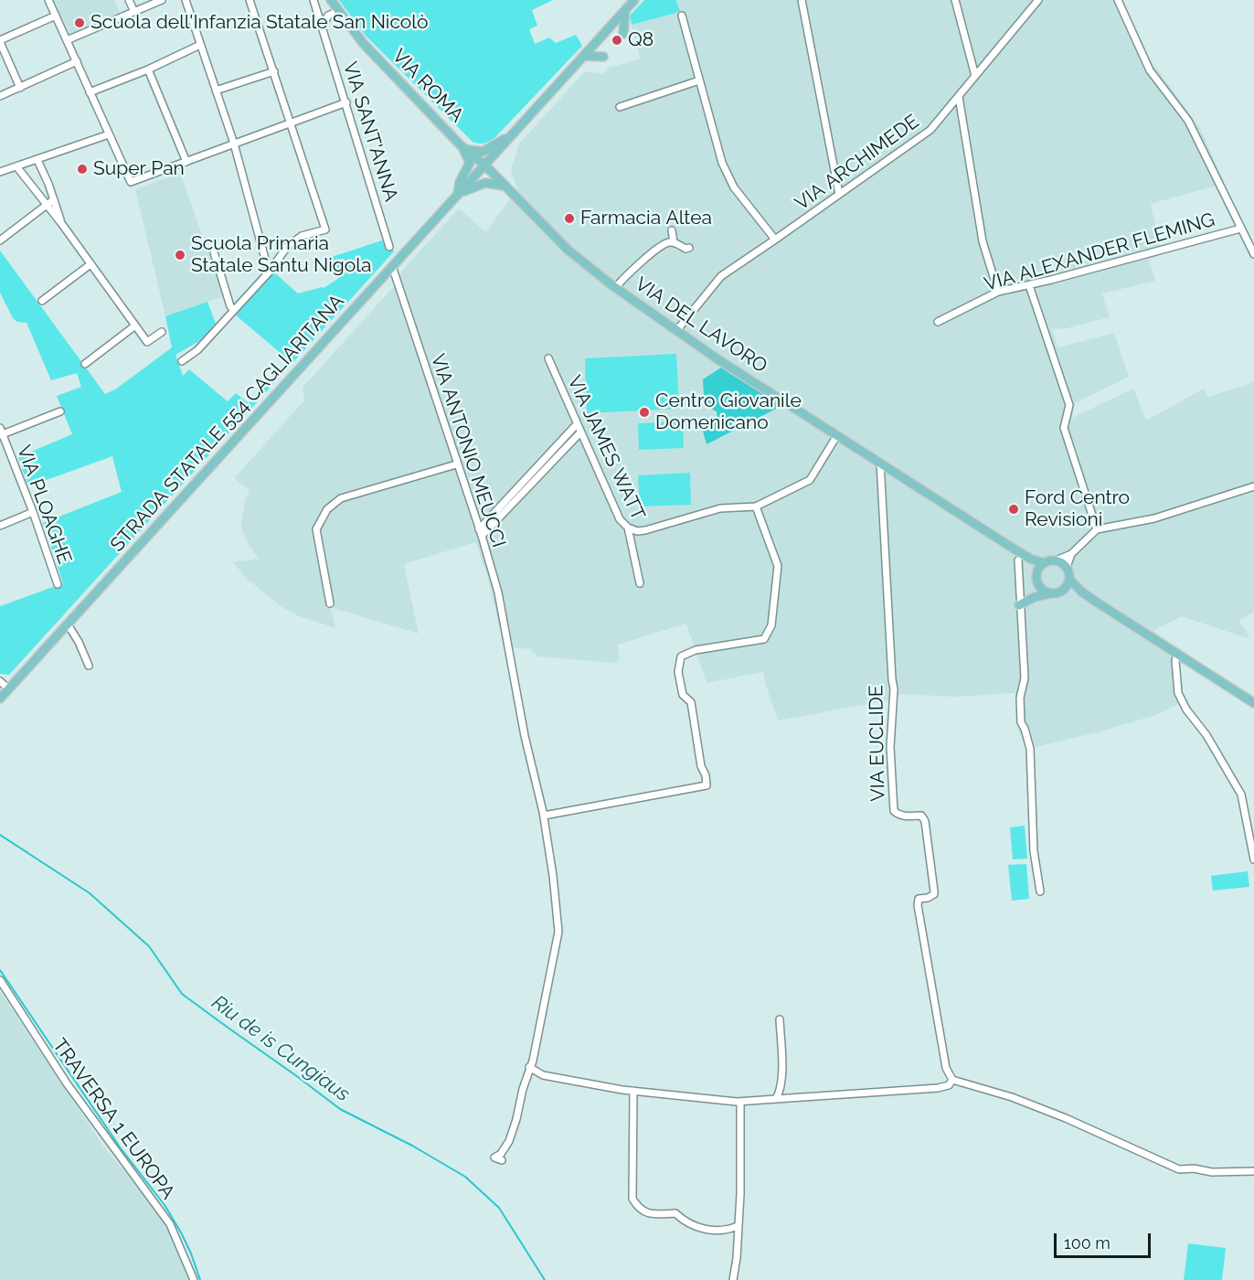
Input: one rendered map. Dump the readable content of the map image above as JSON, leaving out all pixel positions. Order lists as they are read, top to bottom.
{
  "streets": {
    "main road": ["VIA ROMA", "VIA DEL LAVORO", "STRADA STATALE 554 CAGLIARITANA"],
    "street": [
      "VIA SANT'ANNA",
      "VIA ARCHIMEDE",
      "VIA ALEXANDER FLEMING",
      "VIA JAMES WATT",
      "VIA ANTONIO MEUCCI",
      "VIA PLOAGHE",
      "VIA EUCLIDE",
      "TRAVERSA 1 EUROPA"
    ]
  },
  "crossings": [
    ["VIA ROMA", "VIA DEL LAVORO"],
    ["VIA ROMA", "STRADA STATALE 554 CAGLIARITANA"],
    ["VIA ARCHIMEDE", "VIA DEL LAVORO"],
    ["VIA DEL LAVORO", "STRADA STATALE 554 CAGLIARITANA"],
    ["VIA DEL LAVORO", "VIA EUCLIDE"],
    ["STRADA STATALE 554 CAGLIARITANA", "VIA ANTONIO MEUCCI"]
  ],
  "water": ["Riu de is Cungiaus"],
  "places": [
    "Scuola dell'Infanzia Statale San Nicolò",
    "Q8",
    "Super Pan",
    "Farmacia Altea",
    "Scuola Primaria Statale Santu Nigola",
    "Centro Giovanile Domenicano",
    "Ford Centro Revisioni"
  ],
  "scale_bar": "100 m"
}
